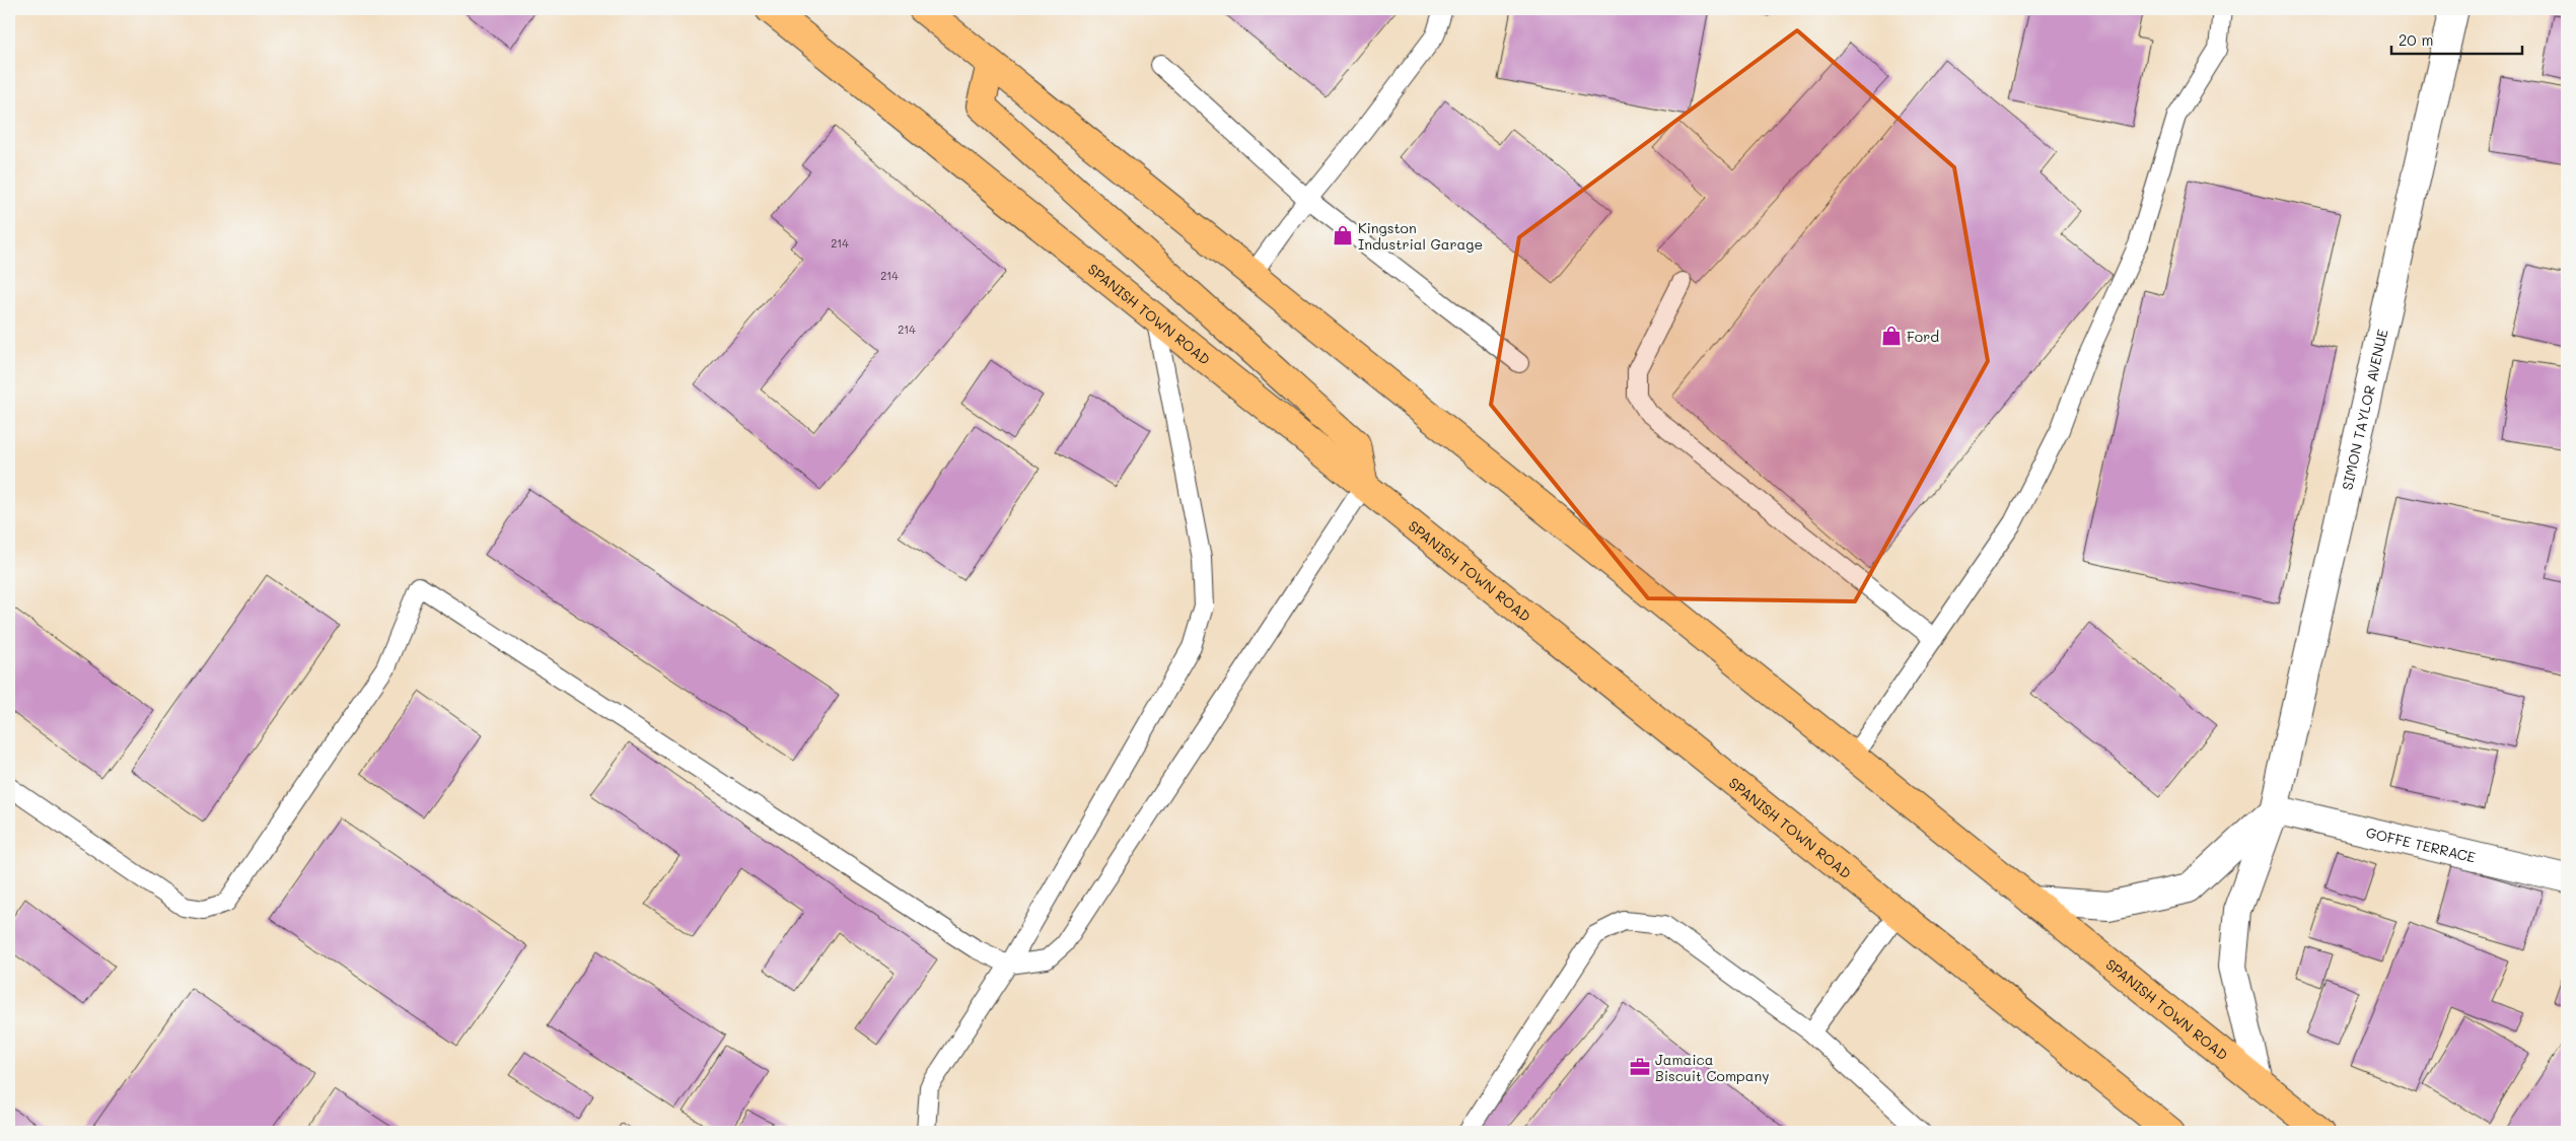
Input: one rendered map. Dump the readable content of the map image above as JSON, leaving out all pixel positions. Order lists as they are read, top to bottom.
{
  "streets": {
    "highway": ["SPANISH TOWN ROAD"],
    "street": ["SIMON TAYLOR AVENUE", "GOFFE TERRACE"]
  },
  "crossings": [
    ["SPANISH TOWN ROAD", "SIMON TAYLOR AVENUE"],
    ["SIMON TAYLOR AVENUE", "GOFFE TERRACE"]
  ],
  "places": {
    "shop": ["Kingston Industrial Garage", "Ford"],
    "office": ["Jamaica Biscuit Company"]
  },
  "house_numbers": ["214", "214", "214"],
  "scale_bar": "20 m"
}
